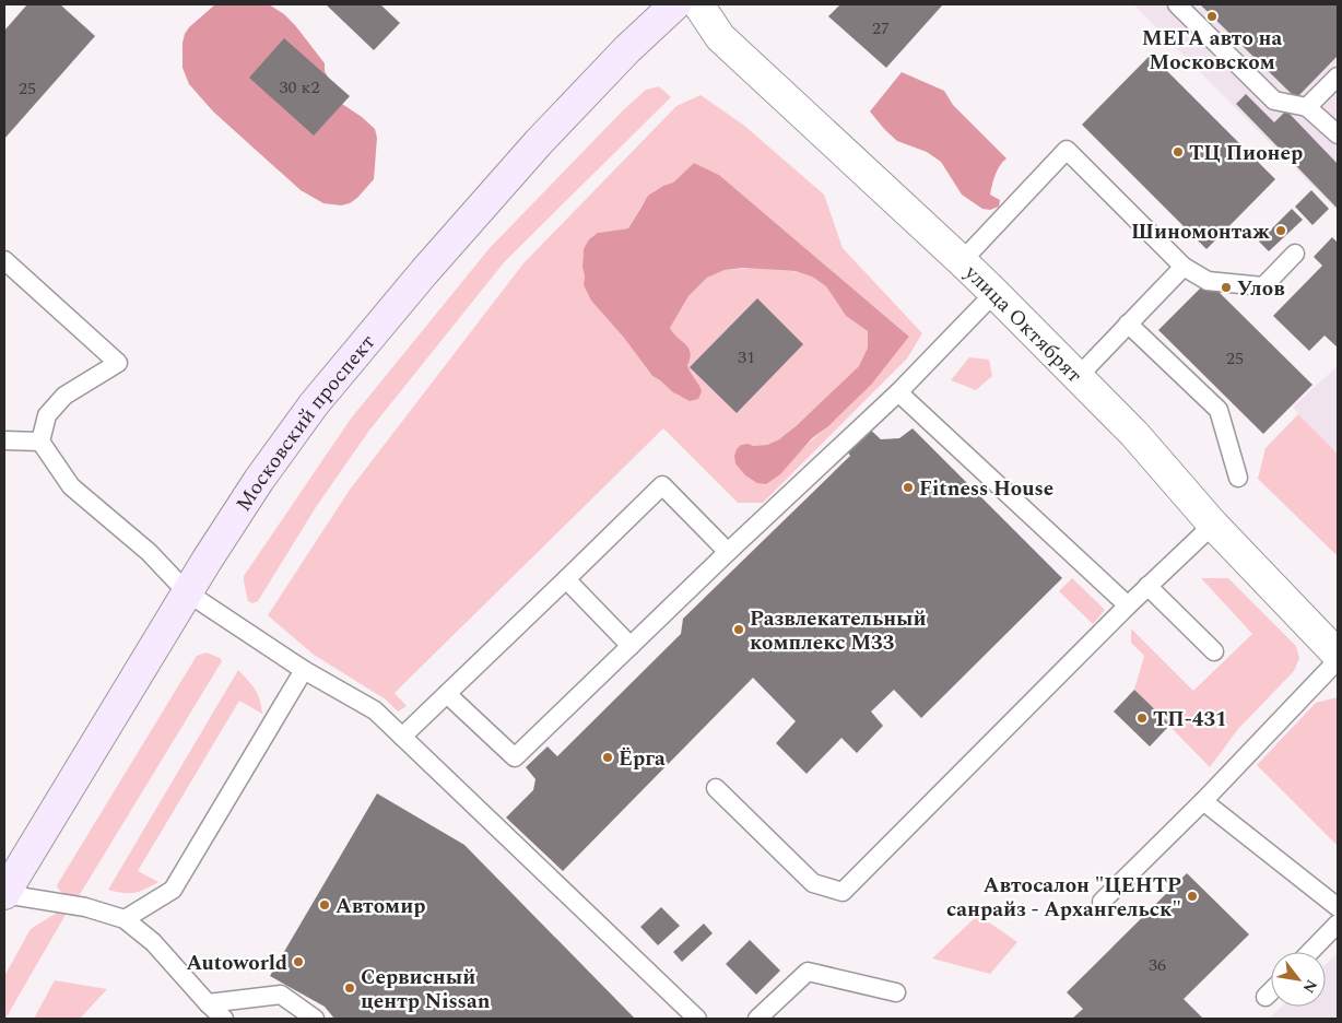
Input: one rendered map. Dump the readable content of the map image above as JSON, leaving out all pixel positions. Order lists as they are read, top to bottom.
{
  "streets": {
    "main road": ["Московский проспект"],
    "street": ["улица Октябрят"]
  },
  "places": [
    "МЕГА авто на Московском",
    "ТЦ Пионер",
    "Шиномонтаж",
    "Улов",
    "Fitness House",
    "Развлекательный комплекс М33",
    "ТП-431",
    "Ёрга",
    "Автосалон \"ЦЕНТР санрайз - Архангельск\"",
    "Автомир",
    "Autoworld",
    "Сервисный центр Nissan"
  ],
  "house_numbers": [
    "27",
    "30 к2",
    "25",
    "31",
    "25",
    "36"
  ],
  "north": "bottom right"
}
